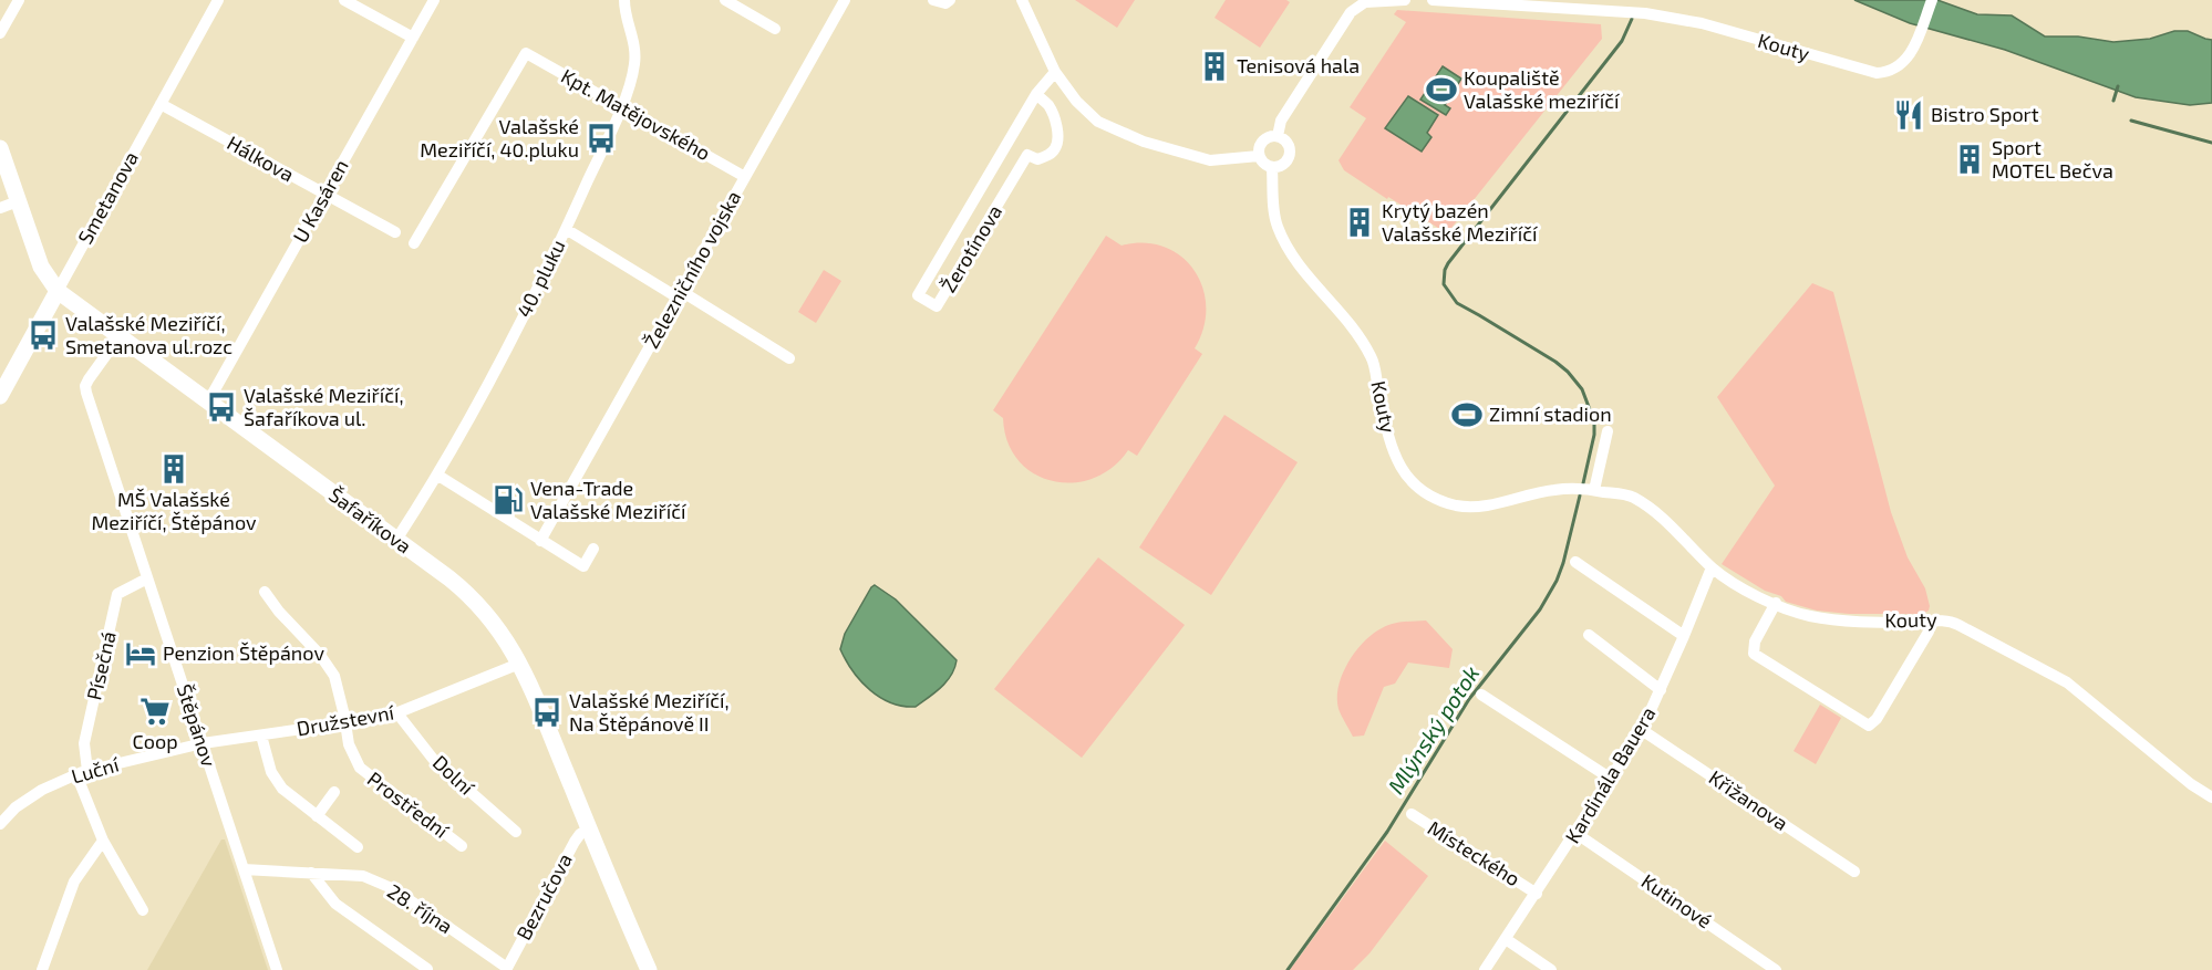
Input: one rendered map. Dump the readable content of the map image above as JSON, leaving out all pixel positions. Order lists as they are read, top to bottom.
{
  "streets": {
    "street": [
      "Kouty",
      "Kpt. Matějovského",
      "Hálkova",
      "Smetanova",
      "U Kasáren",
      "Žerotínova",
      "Železničního vojska",
      "40. pluku",
      "Šafaříkova",
      "Písečná",
      "Družstevní",
      "Štěpánov",
      "Luční",
      "Dolní",
      "Kardinála Bauera",
      "Křižanova",
      "Prostřední",
      "Místeckého",
      "Bezručova",
      "Kutinové",
      "28. října"
    ]
  },
  "crossings": [
    ["Kouty", "Kardinála Bauera"],
    ["Kpt. Matějovského", "Železničního vojska"],
    ["Kpt. Matějovského", "40. pluku"],
    ["Hálkova", "Smetanova"],
    ["Hálkova", "U Kasáren"],
    ["Smetanova", "Šafaříkova"],
    ["U Kasáren", "Šafaříkova"],
    ["40. pluku", "Šafaříkova"],
    ["Šafaříkova", "Družstevní"],
    ["Šafaříkova", "Štěpánov"],
    ["Šafaříkova", "Bezručova"],
    ["Písečná", "Štěpánov"],
    ["Písečná", "Luční"],
    ["Družstevní", "Štěpánov"],
    ["Družstevní", "Luční"],
    ["Družstevní", "Dolní"],
    ["Družstevní", "Prostřední"],
    ["Štěpánov", "Luční"],
    ["Štěpánov", "28. října"],
    ["Kardinála Bauera", "Křižanova"],
    ["Kardinála Bauera", "Místeckého"],
    ["Kardinála Bauera", "Kutinové"],
    ["Bezručova", "28. října"]
  ],
  "water": ["Mlýnský potok"],
  "places": {
    "building": [
      "Tenisová hala",
      "Sport MOTEL Bečva",
      "Krytý bazén Valašské Meziříčí",
      "MŠ Valašské Meziříčí, Štěpánov"
    ],
    "sports": ["Koupaliště Valašské meziříčí", "Zimní stadion"],
    "restaurant": ["Bistro Sport"],
    "bus stop": [
      "Valašské Meziříčí, 40.pluku",
      "Valašské Meziříčí, Smetanova ul.rozc",
      "Valašské Meziříčí, Šafaříkova ul.",
      "Valašské Meziříčí, Na Štěpánově II"
    ],
    "fuel station": ["Vena-Trade Valašské Meziříčí"],
    "hotel": ["Penzion Štěpánov"],
    "supermarket": ["Coop"]
  }
}
